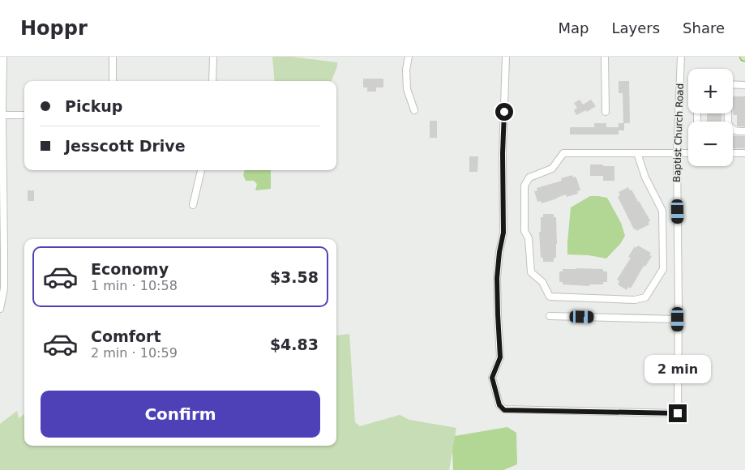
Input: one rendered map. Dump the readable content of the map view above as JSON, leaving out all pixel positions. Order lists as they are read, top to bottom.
{
  "streets": {
    "street": ["Baptist Church Road"]
  },
  "page": {
    "header": "Hoppr",
    "nav": ["Map", "Layers", "Share"],
    "map_buttons": ["+", "−"],
    "banner": ["Pickup", "Jesscott Drive"],
    "list": [
      {
        "name": "Economy",
        "note": "1 min · 10:58",
        "value": "$3.58"
      },
      {
        "name": "Comfort",
        "note": "2 min · 10:59",
        "value": "$4.83"
      }
    ],
    "bubble": "2 min",
    "buttons": "Confirm"
  }
}
